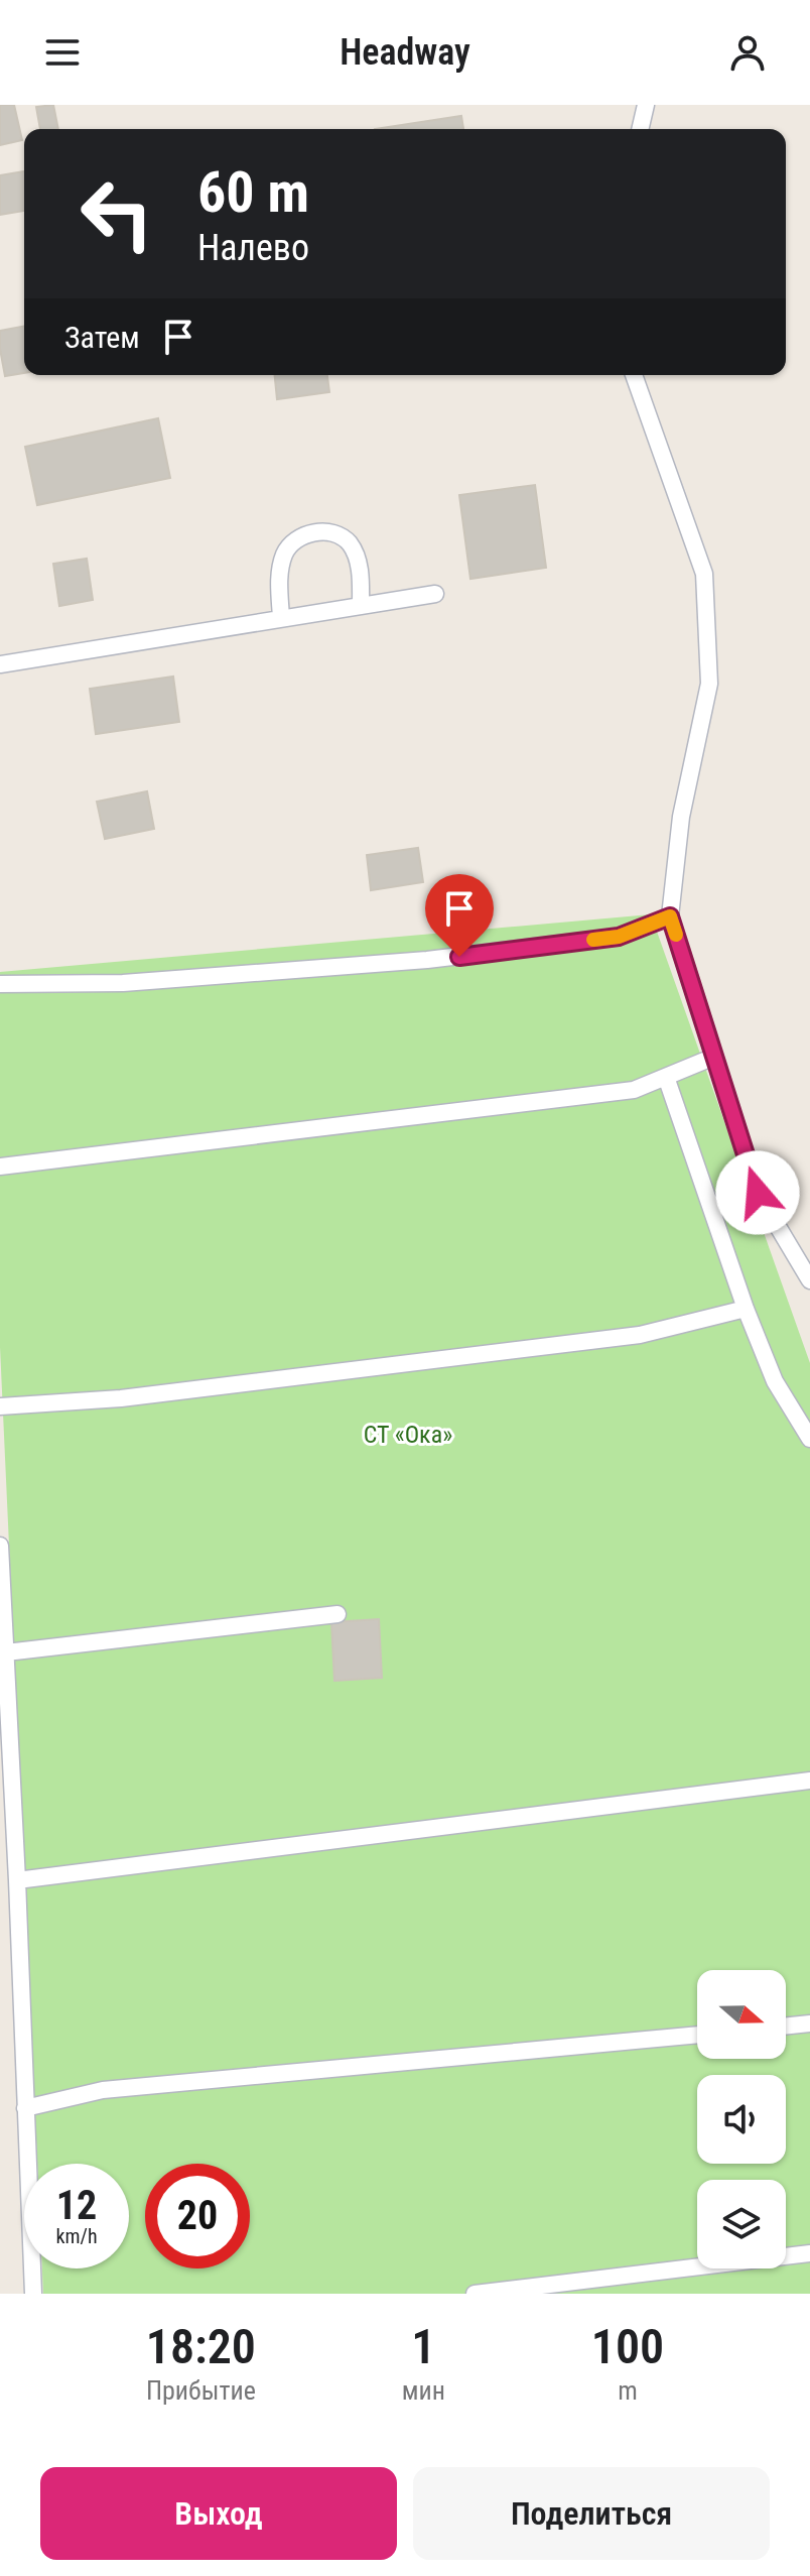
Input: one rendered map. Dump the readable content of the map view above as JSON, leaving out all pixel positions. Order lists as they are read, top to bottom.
{
  "parks": ["СТ «Ока»"],
  "north": "right",
  "page": {
    "header": "Headway",
    "turn": ["60 m", "Налево"],
    "then": "Затем",
    "speed": "12 km/h",
    "limit": "20",
    "eta": [
      "18:20",
      "Прибытие",
      "1",
      "мин",
      "100",
      "m"
    ],
    "buttons": ["Выход", "Поделиться"]
  }
}
